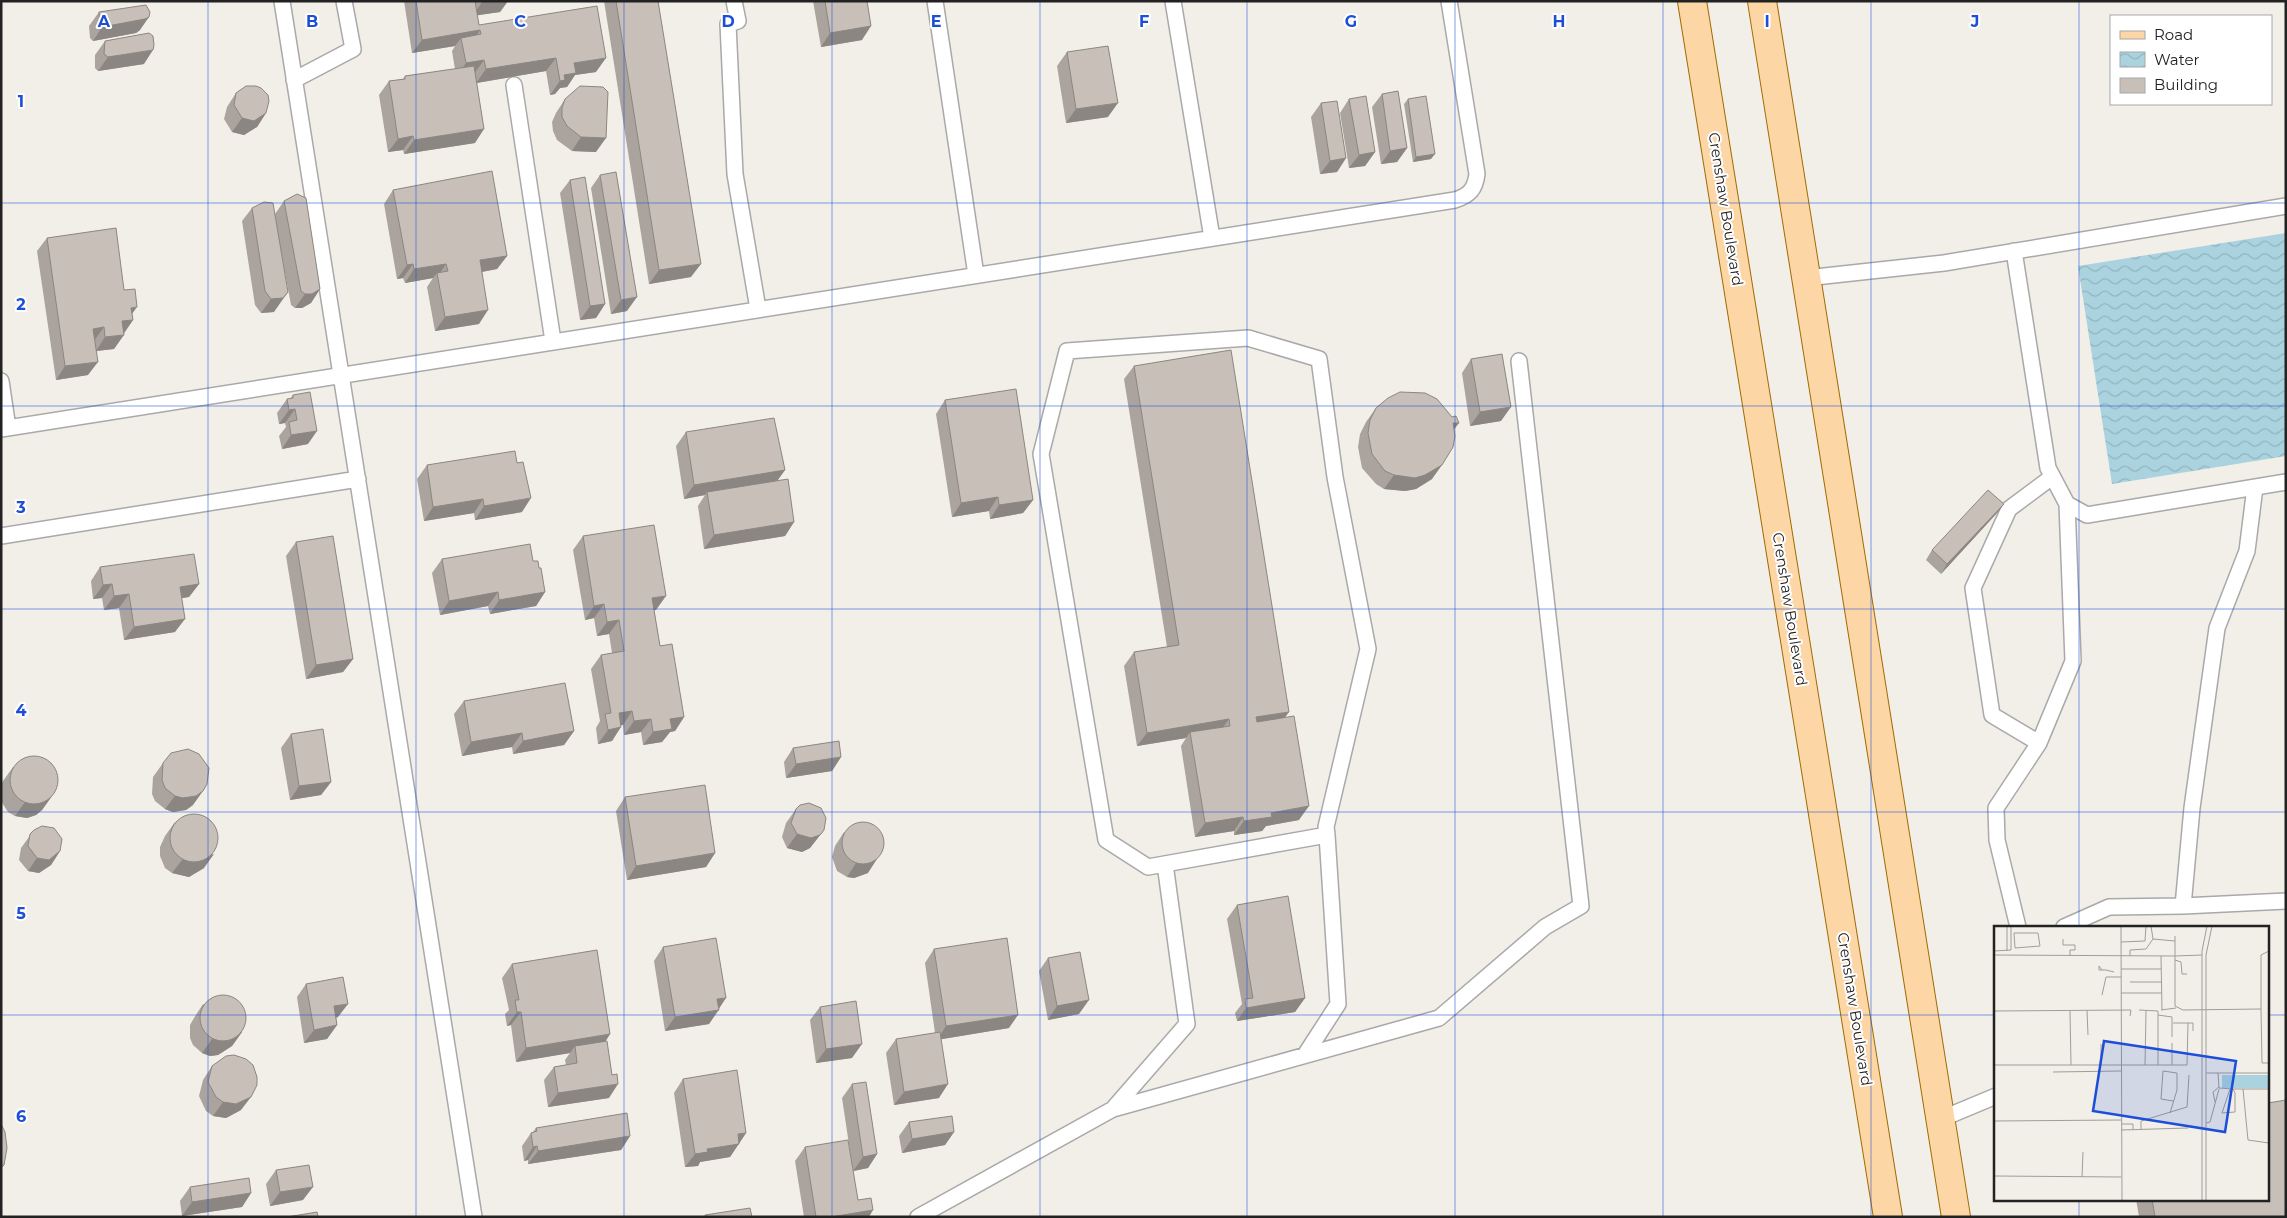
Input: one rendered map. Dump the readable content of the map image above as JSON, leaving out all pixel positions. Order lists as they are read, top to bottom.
{
  "streets": {
    "main road": ["Crenshaw Boulevard"]
  },
  "legend": ["Road", "Water", "Building"],
  "grid": {
    "columns": [
      "A",
      "B",
      "C",
      "D",
      "E",
      "F",
      "G",
      "H",
      "I",
      "J"
    ],
    "rows": [
      "1",
      "2",
      "3",
      "4",
      "5",
      "6"
    ]
  }
}
